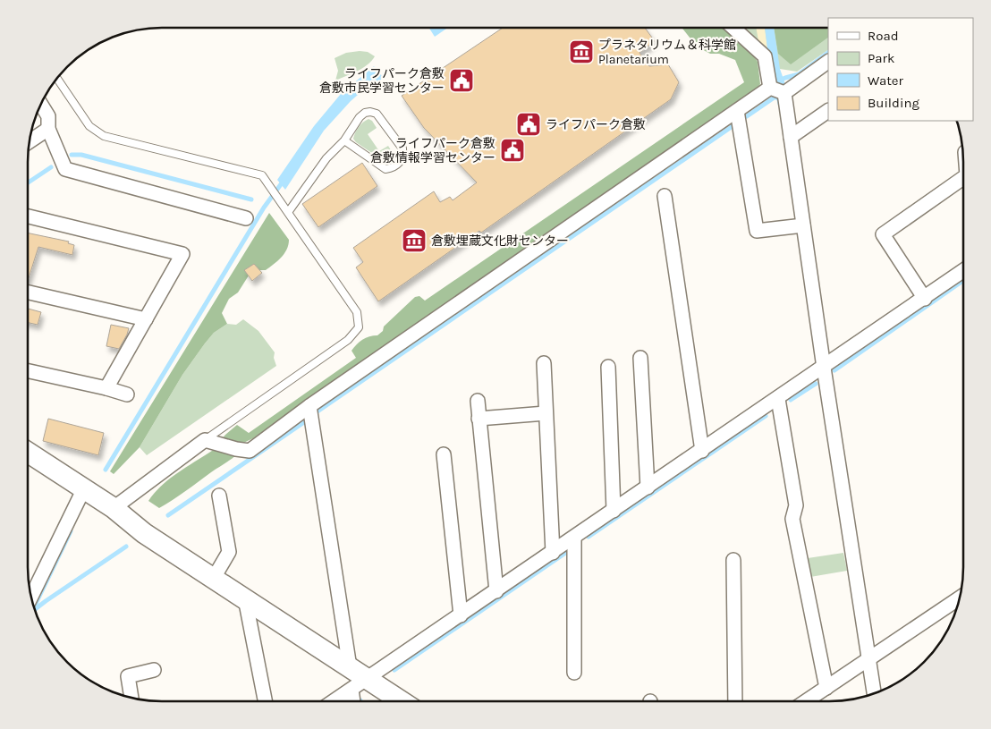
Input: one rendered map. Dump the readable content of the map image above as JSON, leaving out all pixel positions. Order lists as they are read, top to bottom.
{
  "places": {
    "museum": ["プラネタリウム＆科学館 Planetarium", "倉敷埋蔵文化財センター"],
    "public building": ["ライフパーク倉敷 倉敷市民学習センター", "ライフパーク倉敷", "ライフパーク倉敷 倉敷情報学習センター"]
  },
  "legend": [
    "Road",
    "Park",
    "Water",
    "Building"
  ]
}
